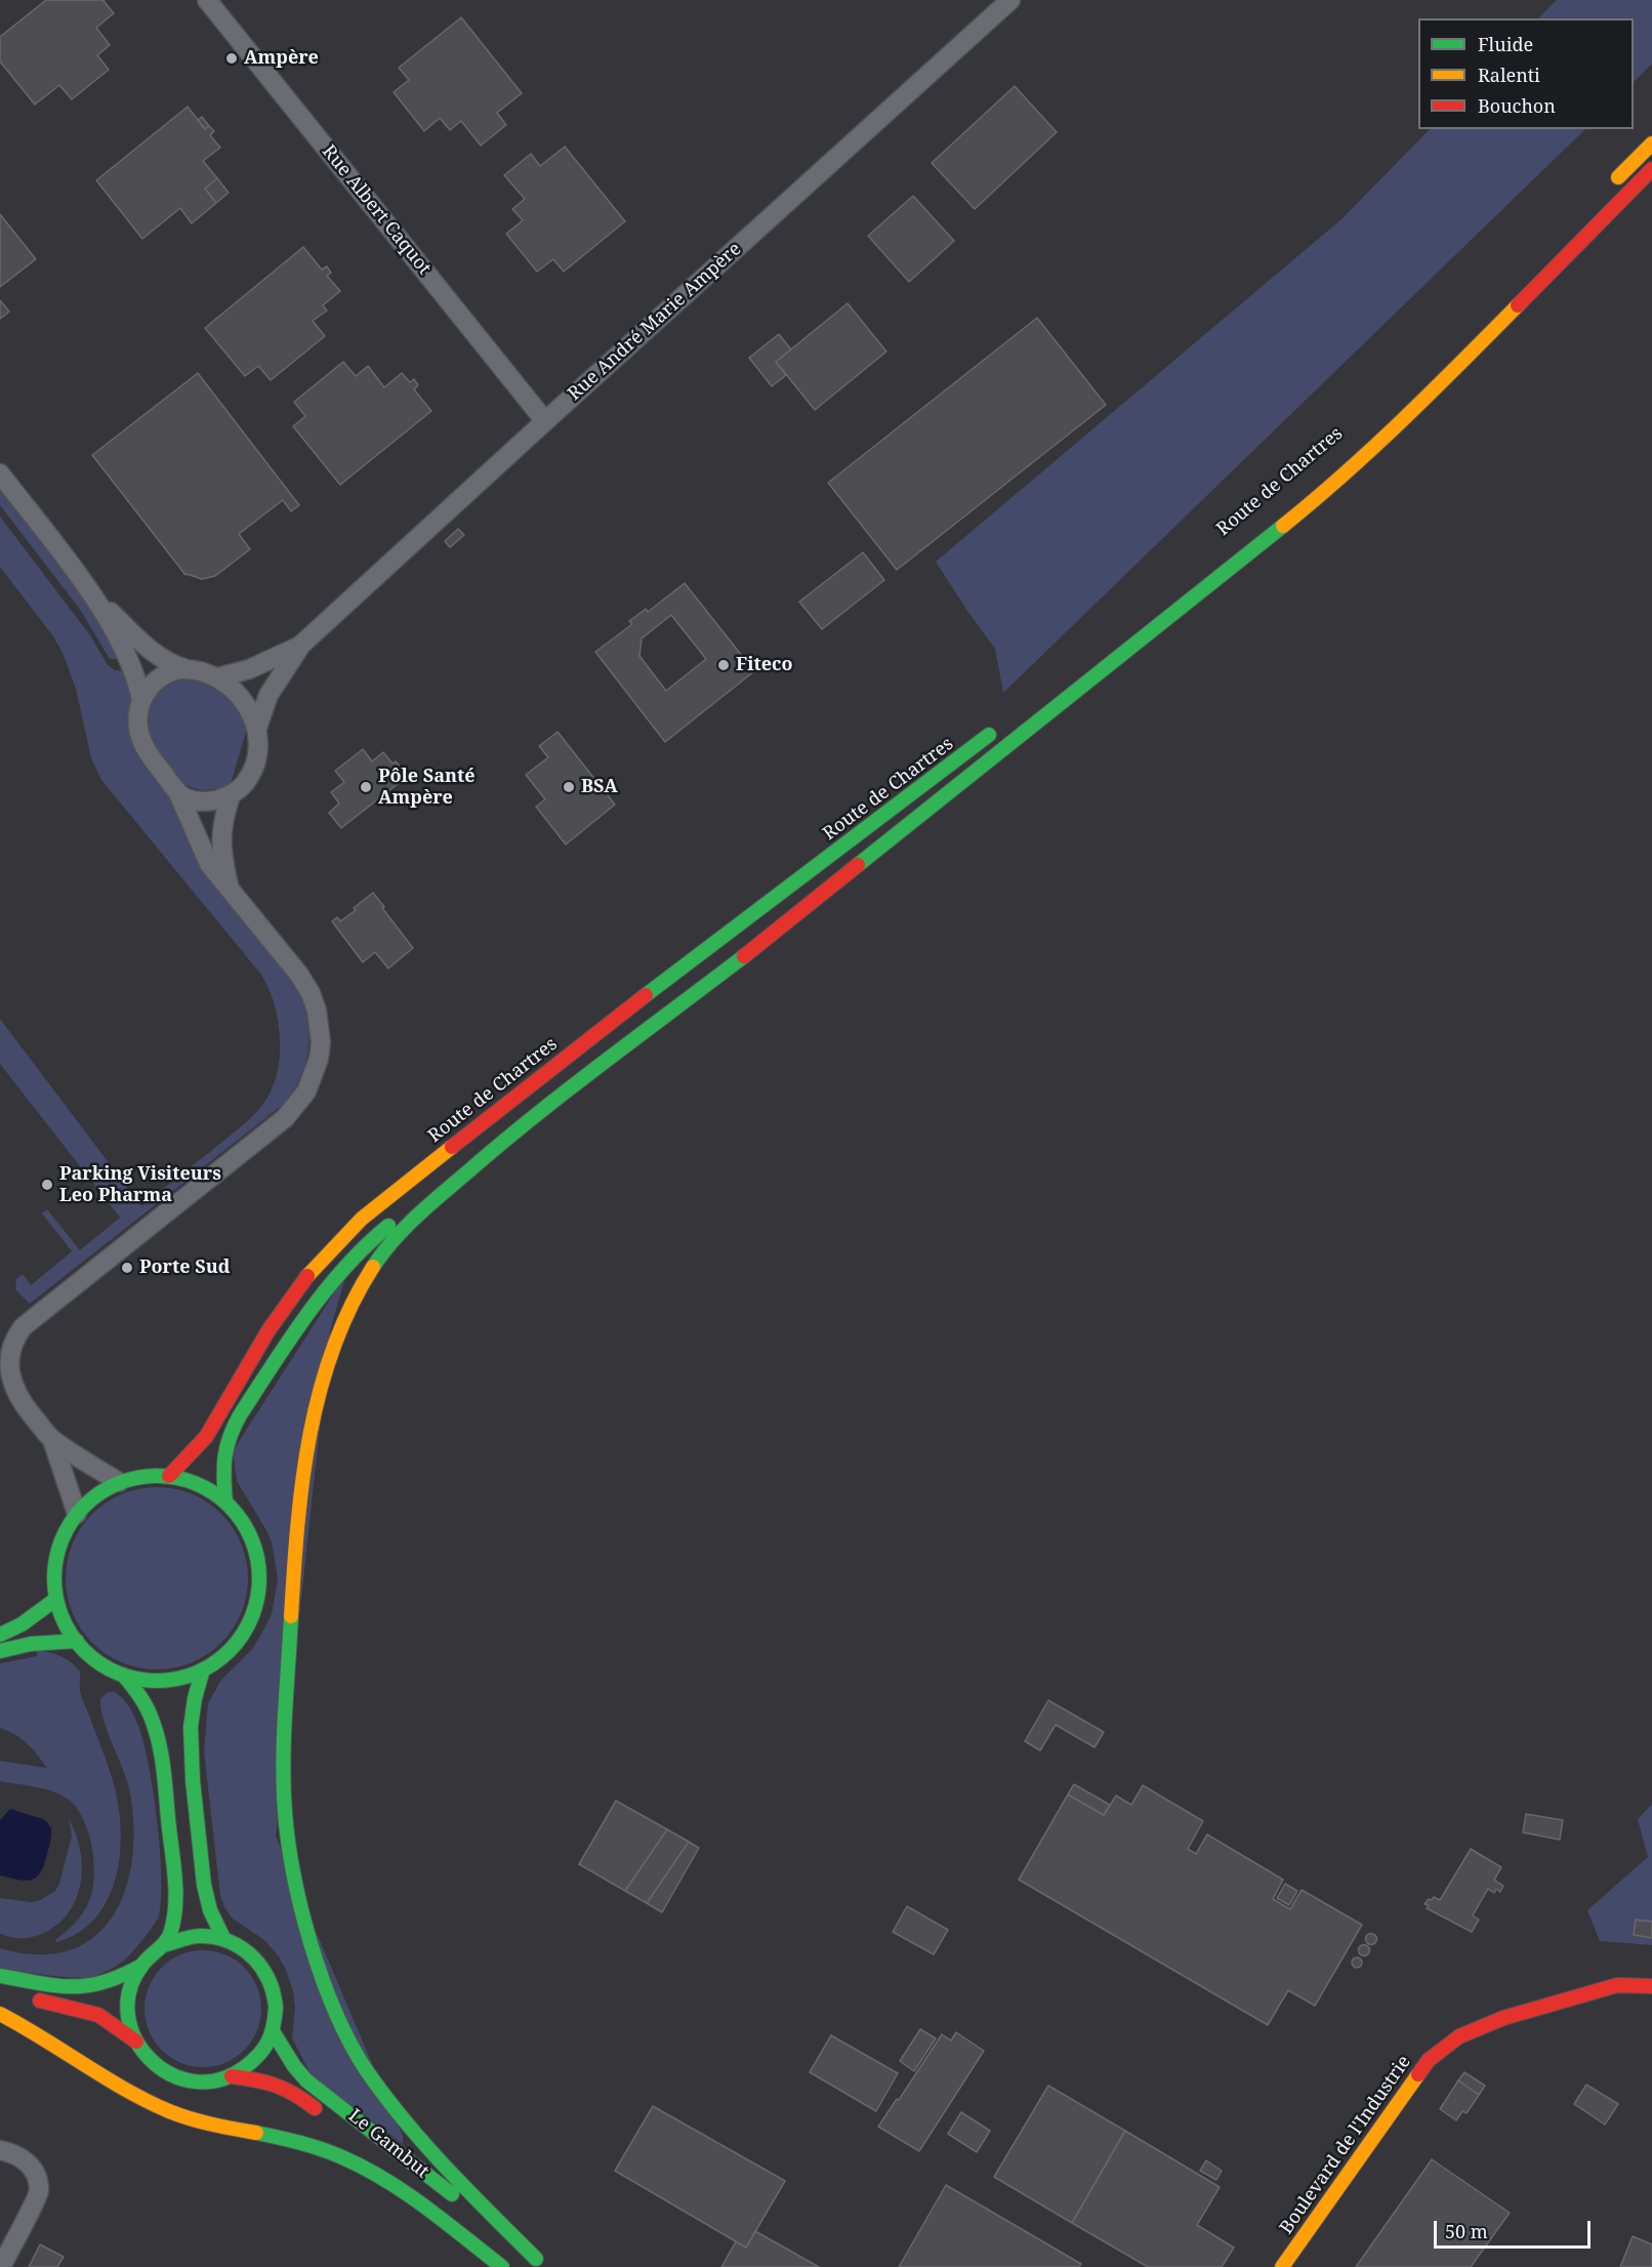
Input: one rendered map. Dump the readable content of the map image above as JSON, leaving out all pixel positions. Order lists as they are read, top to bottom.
{
  "streets": {
    "main road": ["Route de Chartres", "Le Gambut", "Boulevard de l'Industrie"],
    "street": ["Rue Albert Caquot", "Rue André Marie Ampère"]
  },
  "crossings": [
    ["Rue Albert Caquot", "Rue André Marie Ampère"]
  ],
  "places": [
    "Ampère",
    "Fiteco",
    "Pôle Santé Ampère",
    "BSA",
    "Parking Visiteurs Leo Pharma",
    "Porte Sud"
  ],
  "legend": ["Fluide", "Ralenti", "Bouchon"],
  "scale_bar": "50 m"
}
